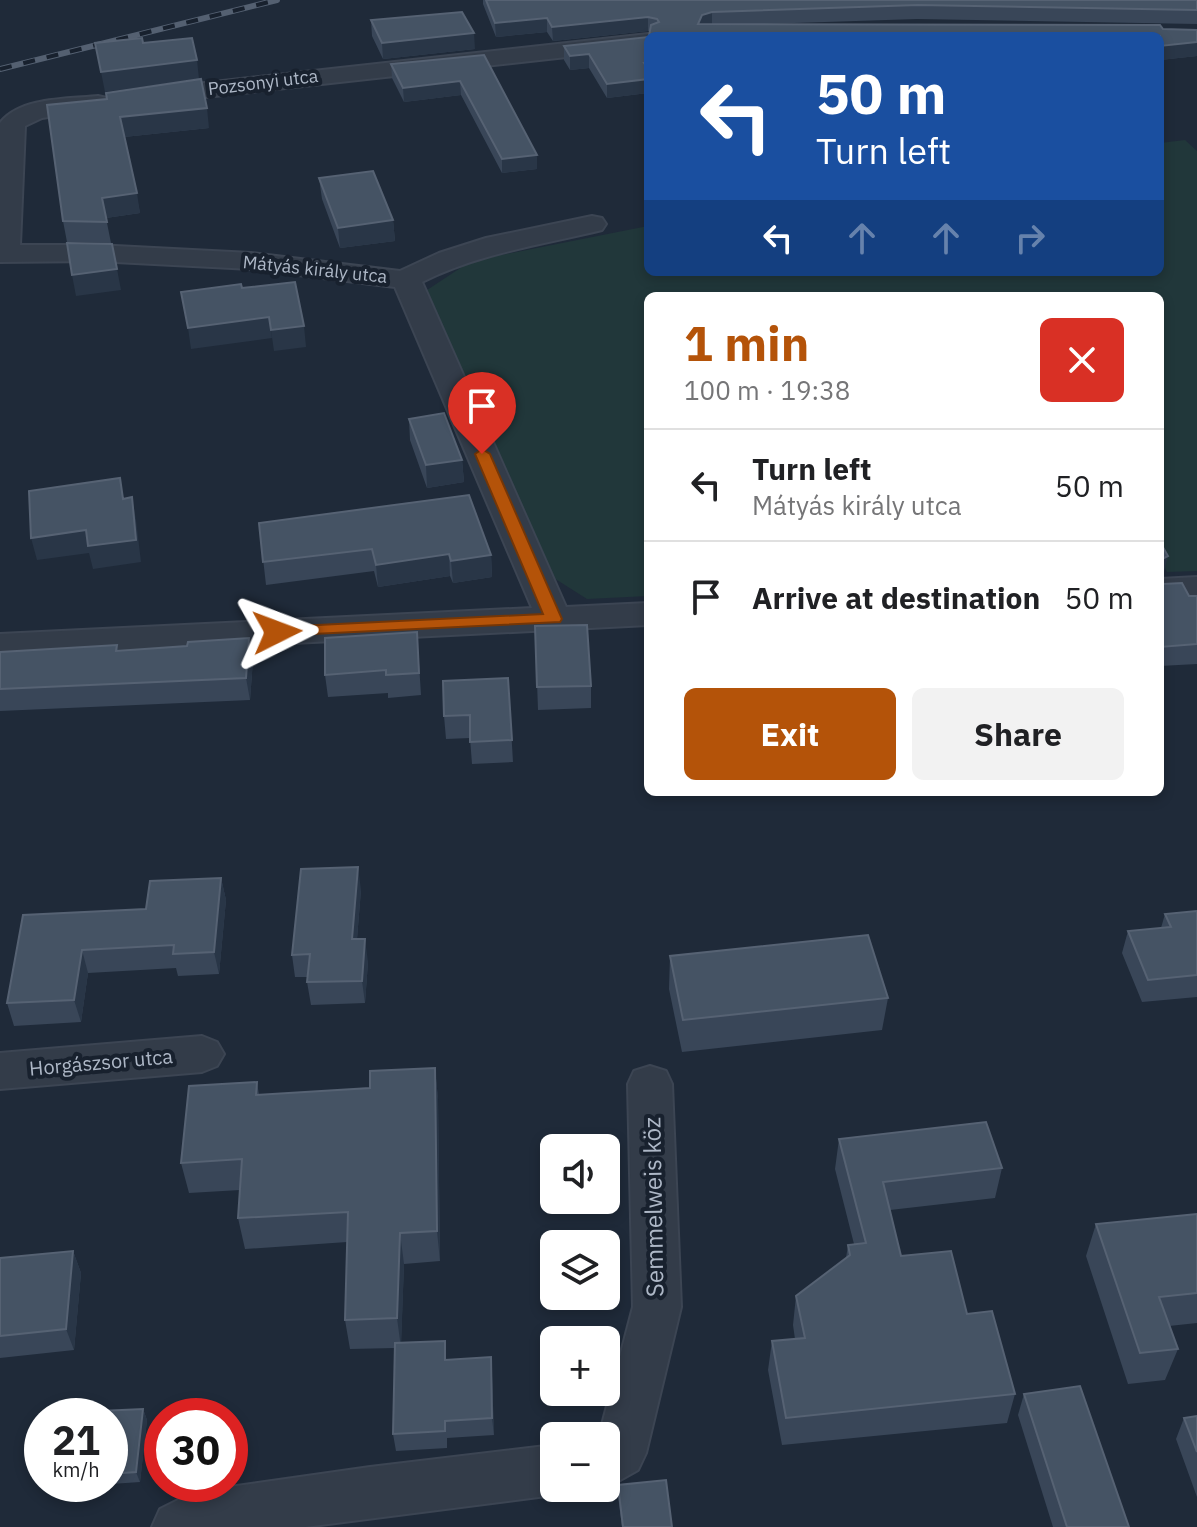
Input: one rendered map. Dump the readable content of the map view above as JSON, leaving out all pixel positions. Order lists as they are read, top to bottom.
{
  "streets": {
    "street": [
      "Pozsonyi utca",
      "Mátyás király utca",
      "Horgászsor utca",
      "Semmelweis köz"
    ]
  },
  "crossings": [
    ["Pozsonyi utca", "Mátyás király utca"]
  ],
  "page": {
    "turn": ["50 m", "Turn left"],
    "heading": ["1 min", "100 m · 19:38"],
    "list": [
      {
        "name": "Turn left",
        "note": "Mátyás király utca",
        "value": "50 m"
      },
      {
        "name": "Arrive at destination",
        "value": "50 m"
      }
    ],
    "buttons": ["Exit", "Share"],
    "map_buttons": ["+", "−"],
    "speed": "21 km/h",
    "limit": "30"
  }
}
